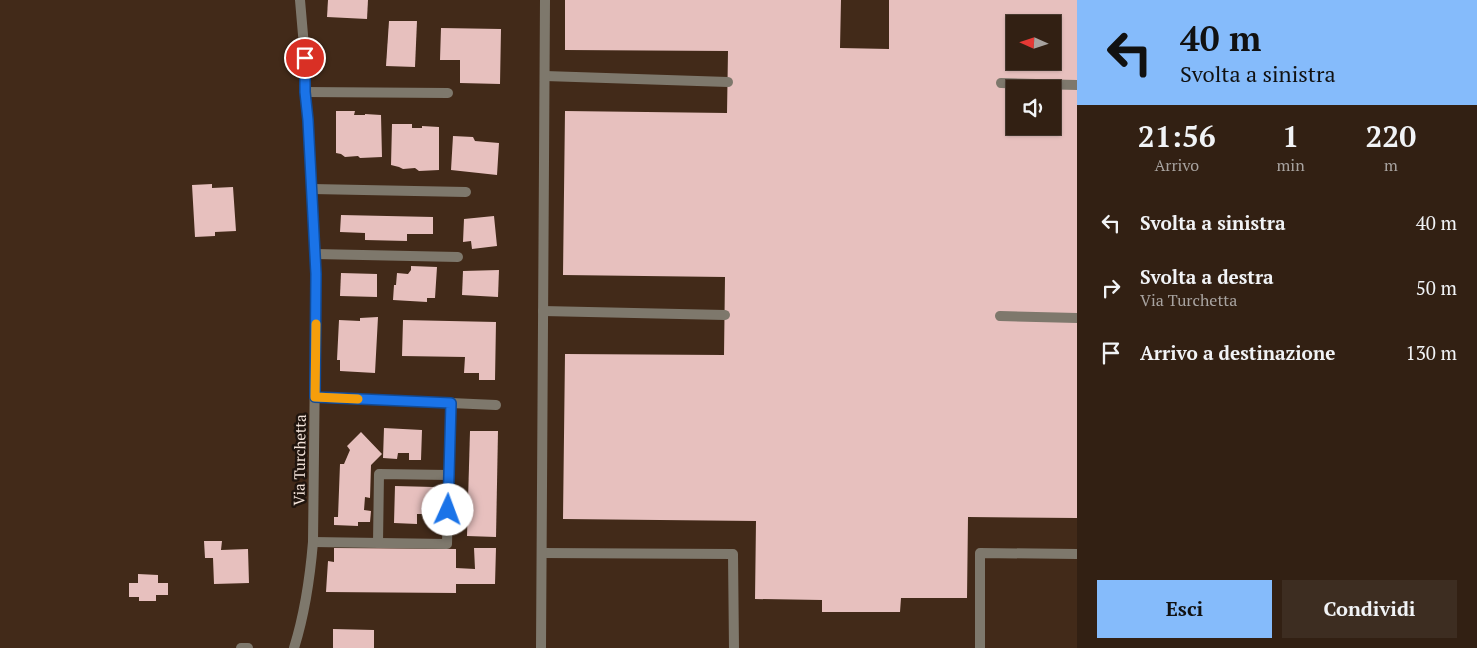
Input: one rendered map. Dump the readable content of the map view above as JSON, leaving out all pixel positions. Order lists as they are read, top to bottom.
{
  "streets": {
    "street": ["Via Turchetta"]
  },
  "north": "left",
  "page": {
    "turn": ["40 m", "Svolta a sinistra"],
    "eta": [
      "21:56",
      "Arrivo",
      "1",
      "min",
      "220",
      "m"
    ],
    "list": [
      {
        "name": "Svolta a sinistra",
        "value": "40 m"
      },
      {
        "name": "Svolta a destra",
        "note": "Via Turchetta",
        "value": "50 m"
      },
      {
        "name": "Arrivo a destinazione",
        "value": "130 m"
      }
    ],
    "buttons": ["Esci", "Condividi"]
  }
}
